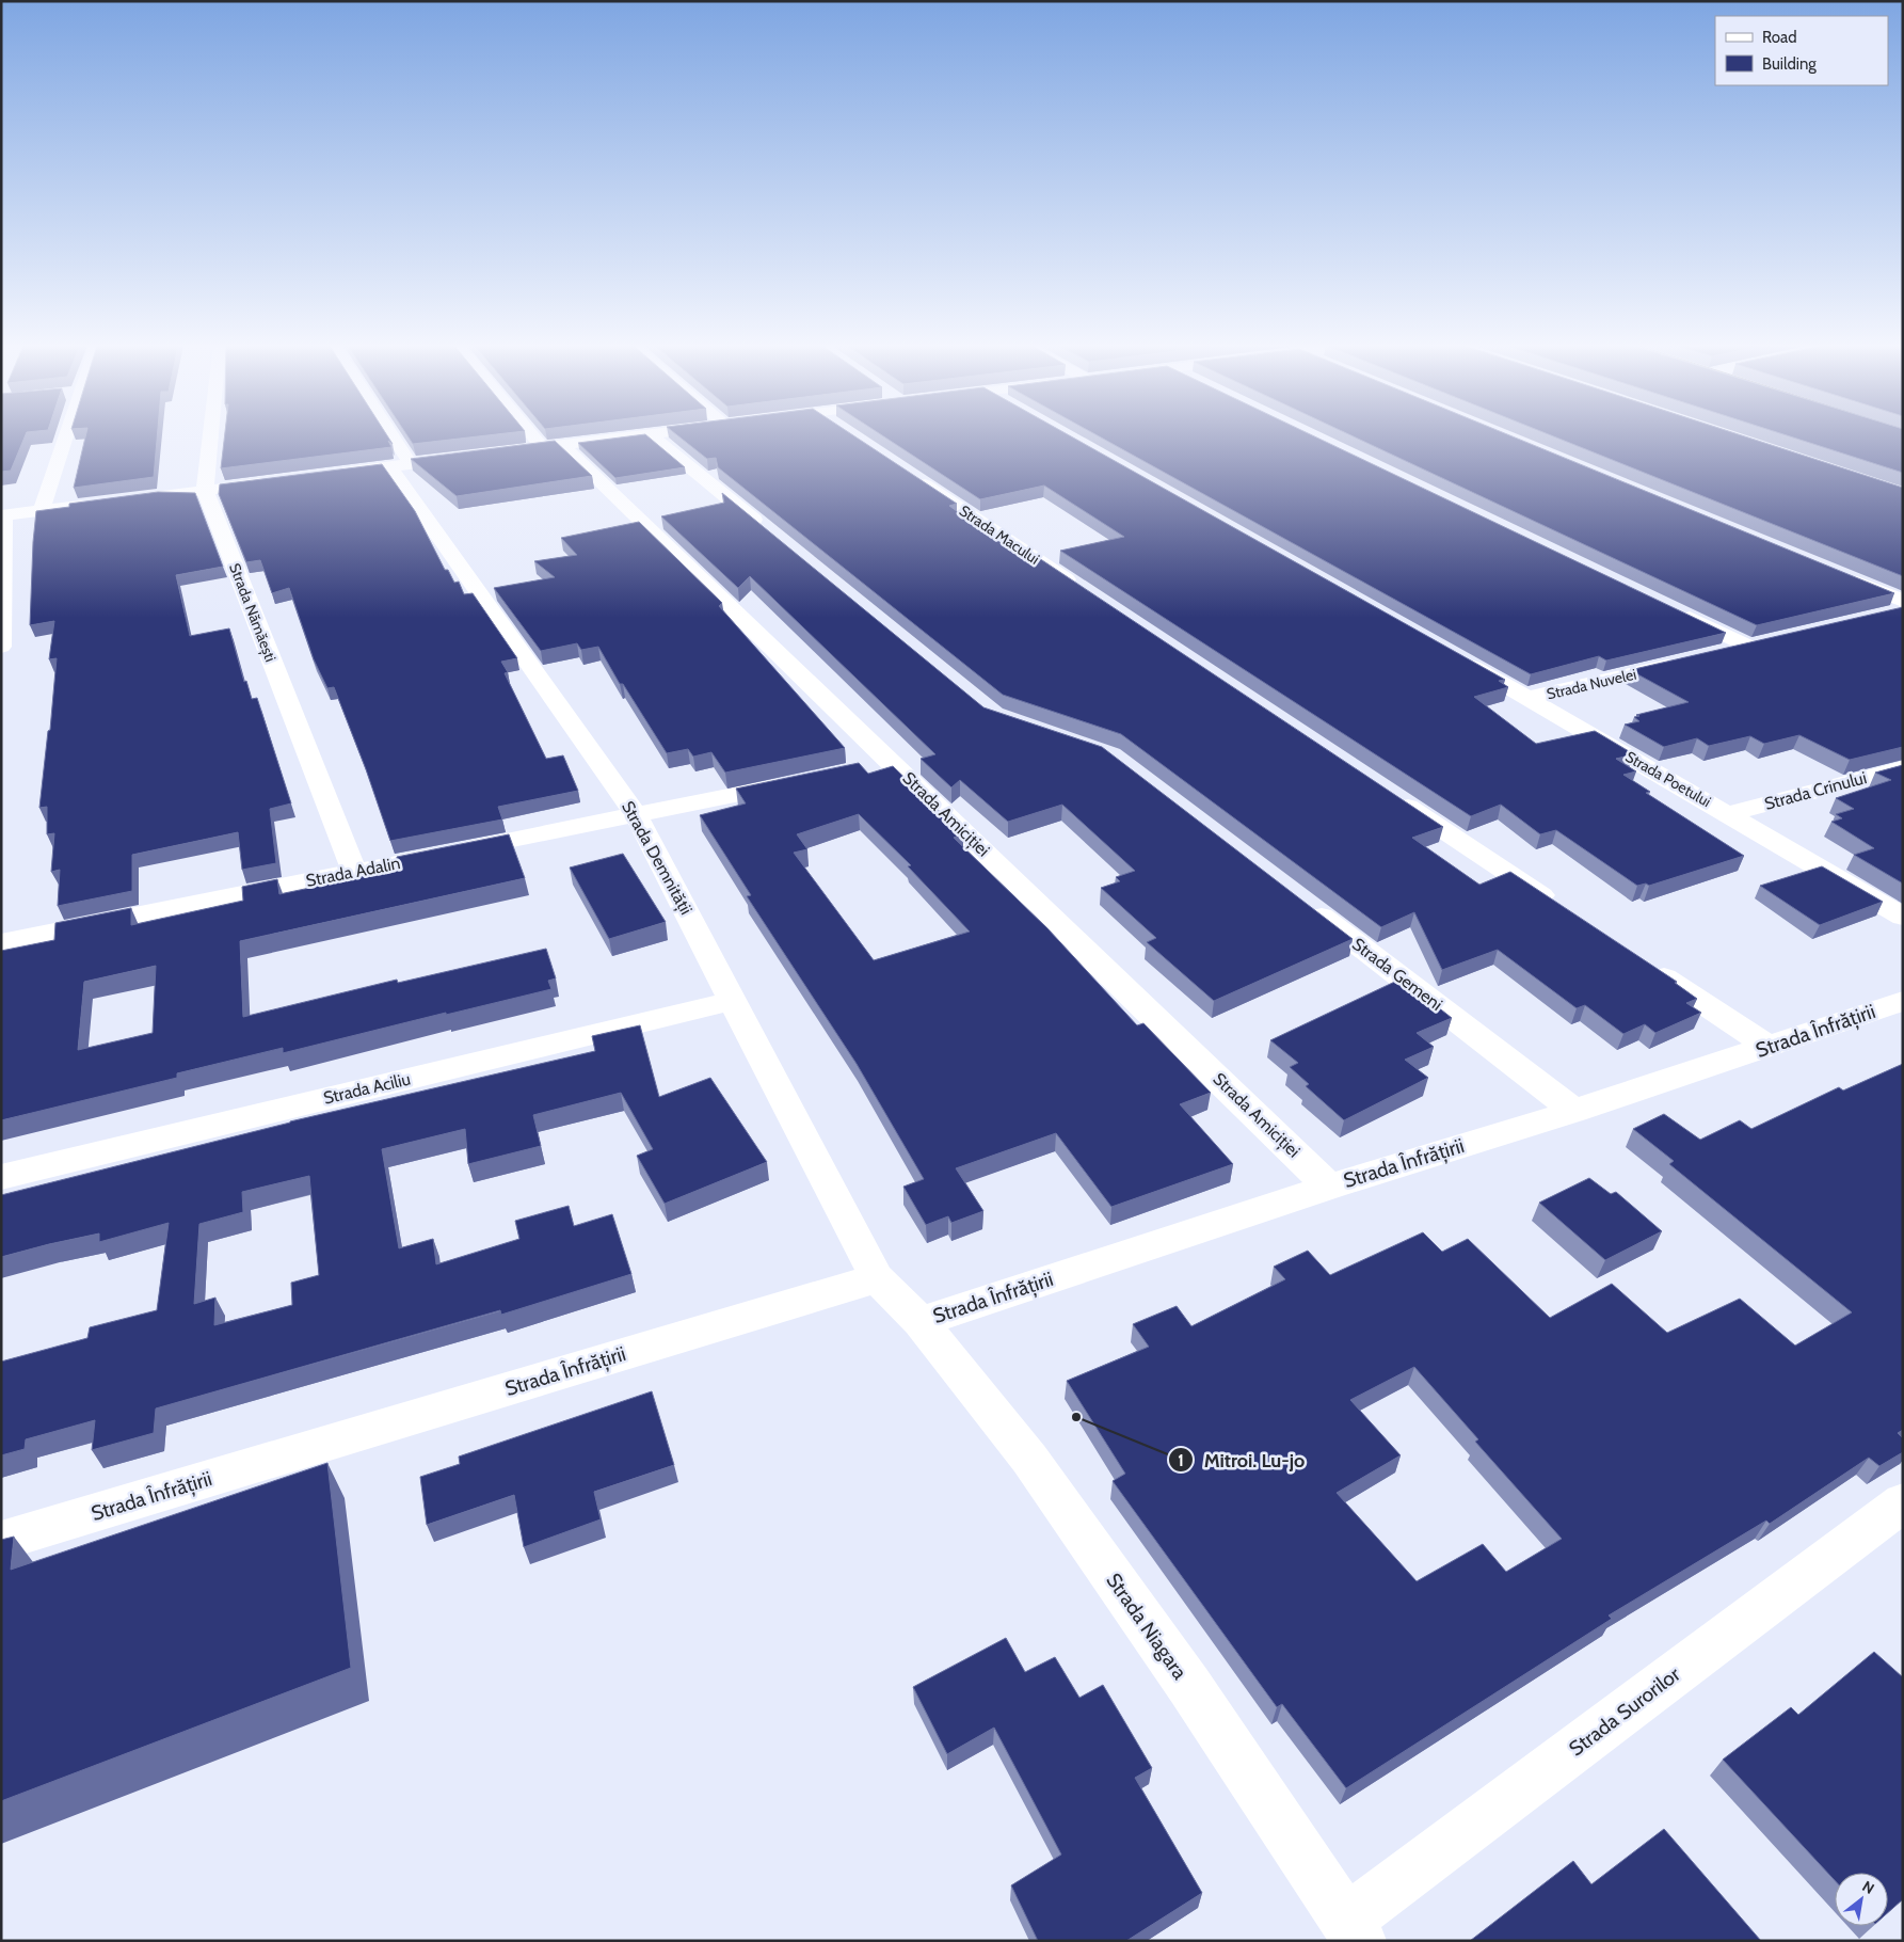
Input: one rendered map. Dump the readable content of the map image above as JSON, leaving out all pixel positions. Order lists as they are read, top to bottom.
{
  "streets": {
    "street": [
      "Strada Macului",
      "Strada Nămăești",
      "Strada Nuvelei",
      "Strada Poetului",
      "Strada Crinului",
      "Strada Amiciției",
      "Strada Demnității",
      "Strada Adalin",
      "Strada Gemeni",
      "Strada Înfrățirii",
      "Strada Aciliu",
      "Strada Niagara",
      "Strada Surorilor"
    ]
  },
  "crossings": [
    ["Strada Nămăești", "Strada Adalin"],
    ["Strada Nuvelei", "Strada Poetului"],
    ["Strada Poetului", "Strada Crinului"],
    ["Strada Amiciției", "Strada Înfrățirii"],
    ["Strada Demnității", "Strada Adalin"],
    ["Strada Demnității", "Strada Înfrățirii"],
    ["Strada Demnității", "Strada Aciliu"],
    ["Strada Gemeni", "Strada Înfrățirii"],
    ["Strada Înfrățirii", "Strada Niagara"],
    ["Strada Niagara", "Strada Surorilor"]
  ],
  "places": ["Mitroi. Lu-jo"],
  "legend": ["Road", "Building"],
  "north": "top right"
}
